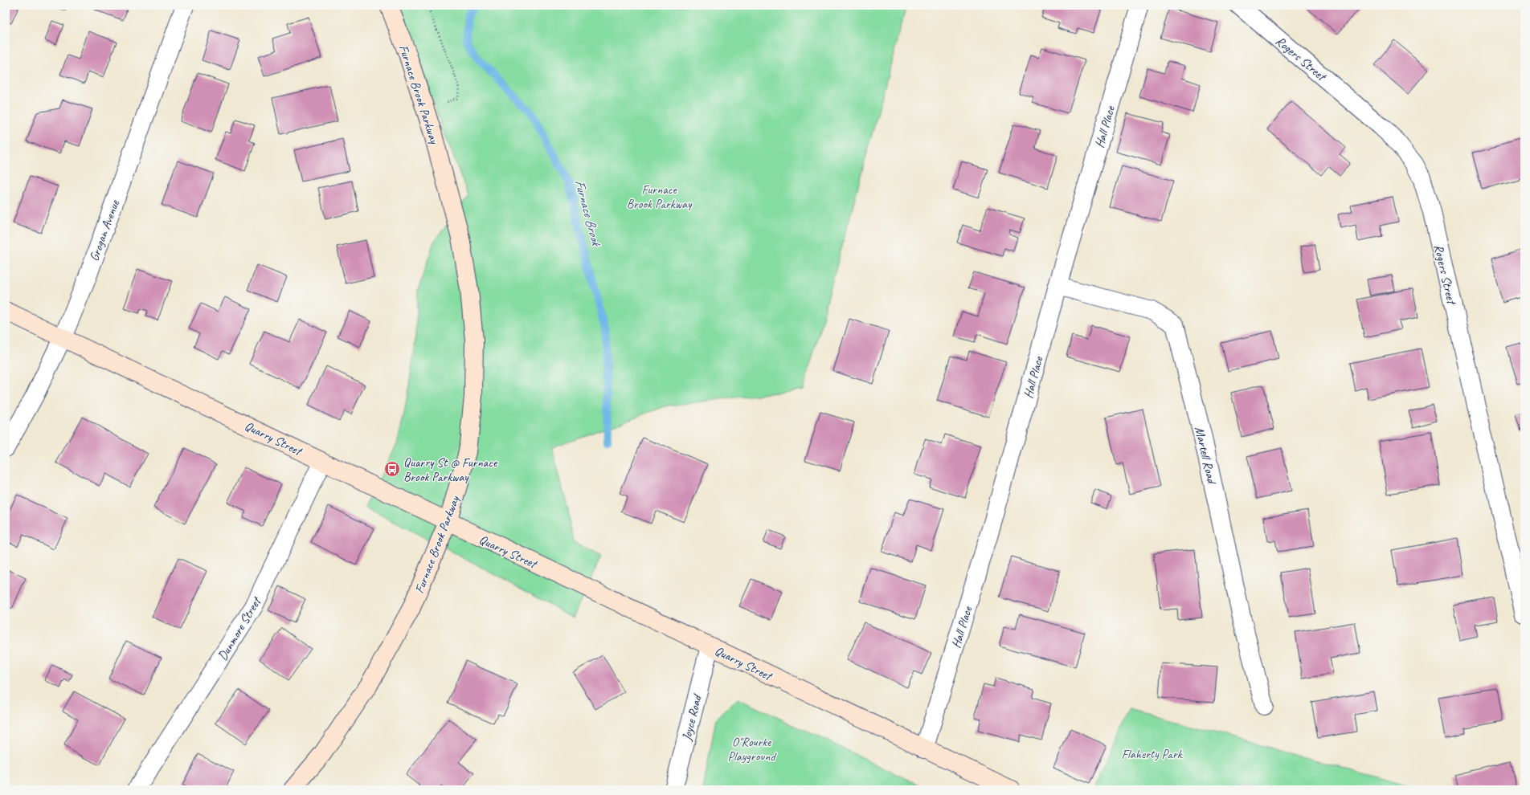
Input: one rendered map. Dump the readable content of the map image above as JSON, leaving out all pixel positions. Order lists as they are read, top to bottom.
{
  "streets": {
    "main road": ["Furnace Brook Parkway", "Quarry Street"],
    "street": [
      "Rogers Street",
      "Hall Place",
      "Grogan Avenue",
      "Martell Road",
      "Dunmore Street",
      "Joyce Road"
    ]
  },
  "crossings": [
    ["Furnace Brook Parkway", "Quarry Street"],
    ["Hall Place", "Quarry Street"],
    ["Hall Place", "Martell Road"],
    ["Grogan Avenue", "Quarry Street"],
    ["Quarry Street", "Dunmore Street"],
    ["Quarry Street", "Joyce Road"]
  ],
  "water": ["Furnace Brook"],
  "parks": ["Furnace Brook Parkway", "O\"Rourke Playground", "Flaherty Park"],
  "places": {
    "bus stop": ["Quarry St @ Furnace Brook Parkway"]
  }
}
